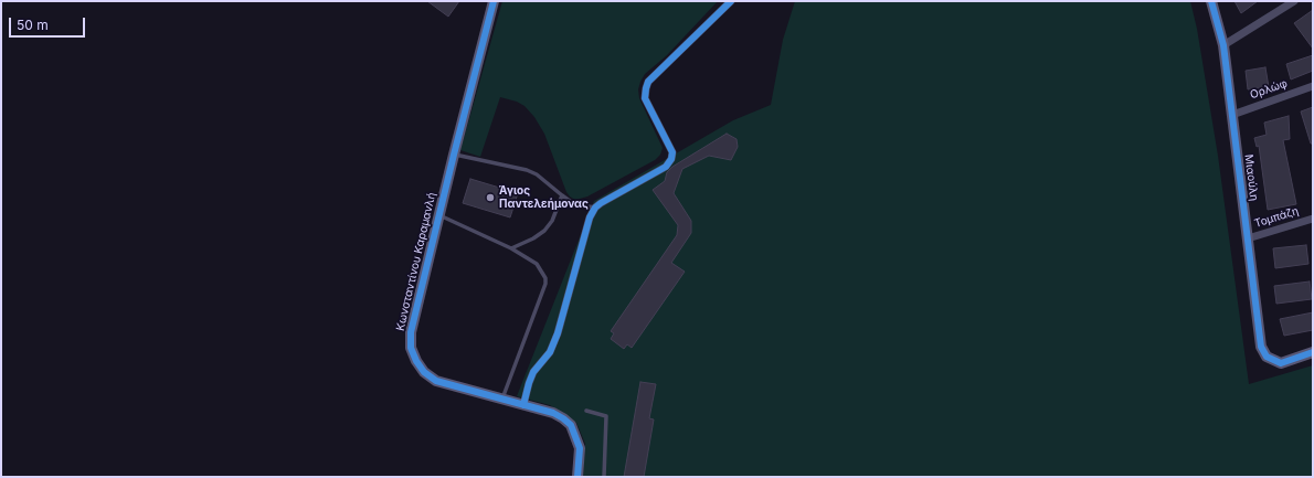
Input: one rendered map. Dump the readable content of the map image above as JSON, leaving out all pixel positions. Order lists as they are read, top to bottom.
{
  "streets": {
    "street": [
      "Ορλώφ",
      "Μιαούλη",
      "Τομπάζη",
      "Κωνσταντίνου Καραμανλή"
    ]
  },
  "crossings": [
    ["Ορλώφ", "Μιαούλη"],
    ["Μιαούλη", "Τομπάζη"]
  ],
  "places": ["Άγιος Παντελεήμονας"],
  "scale_bar": "50 m"
}
